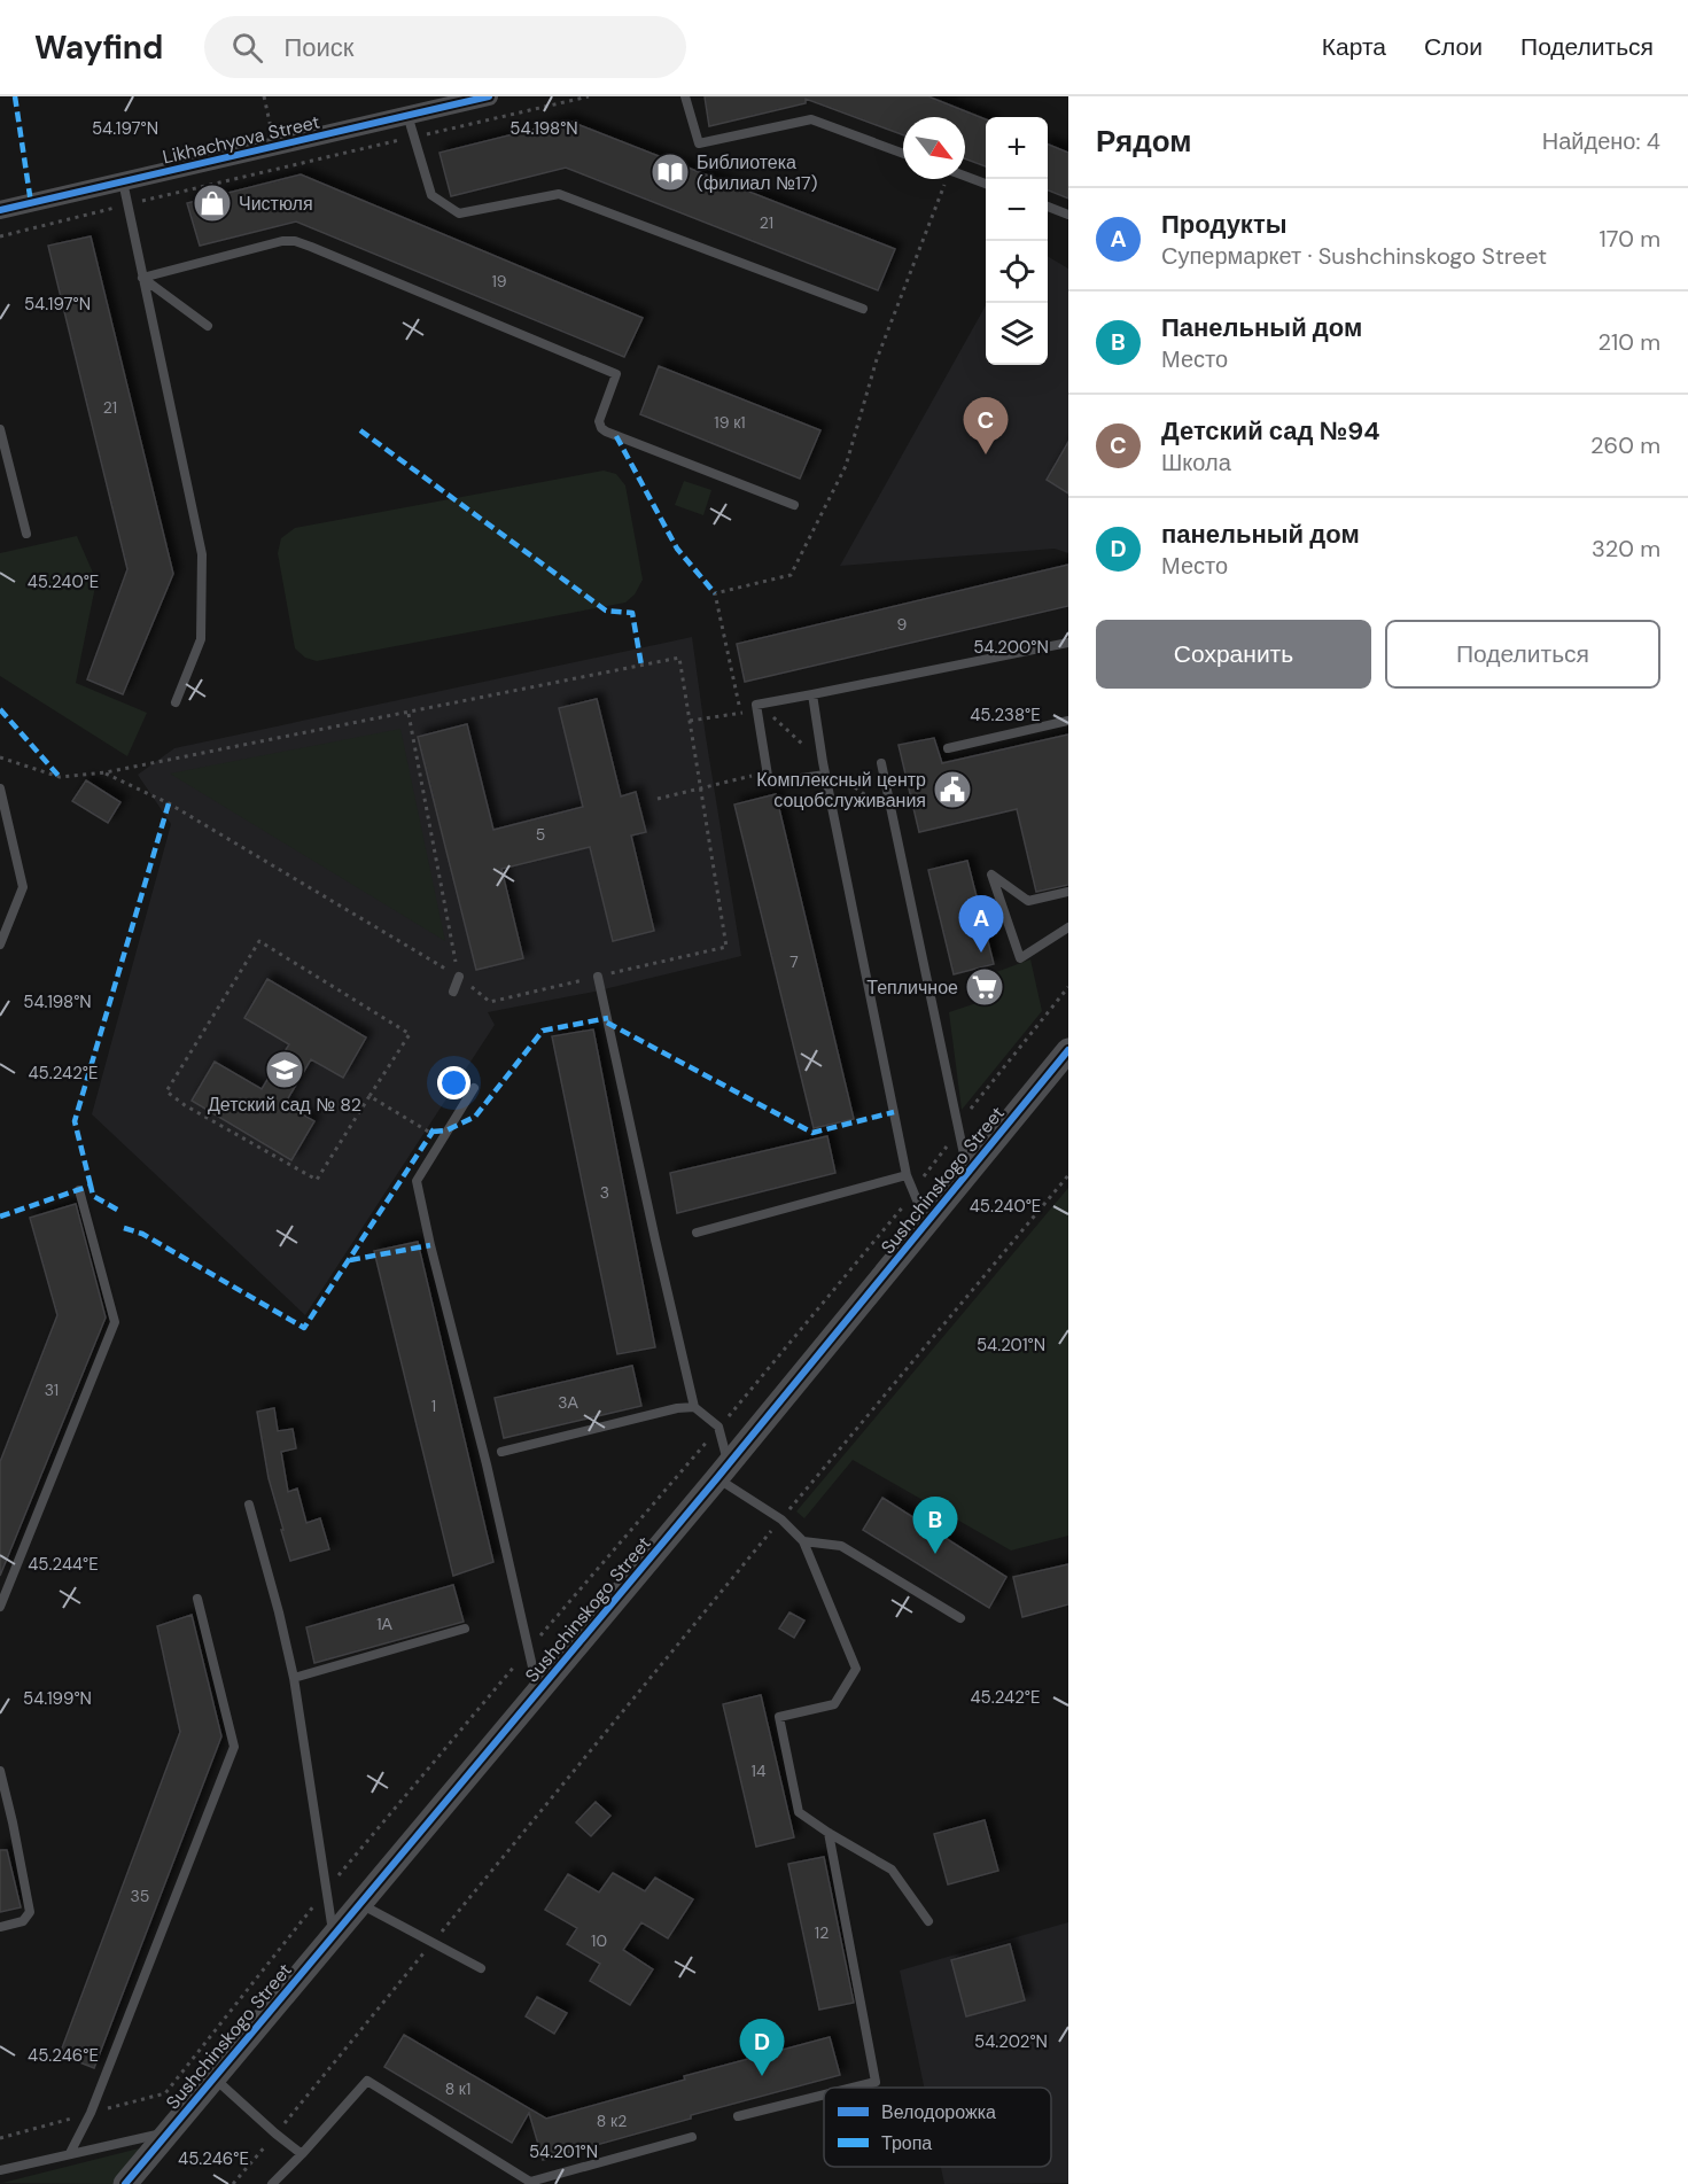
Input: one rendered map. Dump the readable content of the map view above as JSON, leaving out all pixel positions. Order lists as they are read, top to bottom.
{
  "streets": {
    "street": ["Likhachyova Street", "Sushchinskogo Street"]
  },
  "places": {
    "library": ["Библиотека (филиал №17)"],
    "shop": ["Чистюля"],
    "public building": ["Комплексный центр соцобслуживания"],
    "supermarket": ["Тепличное"],
    "school or university": ["Детский сад № 82"]
  },
  "house_numbers": [
    "21",
    "19",
    "21",
    "19 к1",
    "9",
    "5",
    "7",
    "3",
    "31",
    "3А",
    "1",
    "1А",
    "14",
    "35",
    "12",
    "10",
    "8 к1",
    "8 к2"
  ],
  "legend": ["Велодорожка", "Тропа"],
  "north": "bottom right",
  "page": {
    "header": "Wayfind",
    "search": "Поиск",
    "nav": ["Карта", "Слои", "Поделиться"],
    "heading": ["Рядом", "Найдено: 4"],
    "map_buttons": ["+", "−"],
    "list": [
      {
        "mark": "A",
        "name": "Продукты",
        "note": "Супермаркет · Sushchinskogo Street",
        "value": "170 m"
      },
      {
        "mark": "B",
        "name": "Панельный дом",
        "note": "Место",
        "value": "210 m"
      },
      {
        "mark": "C",
        "name": "Детский сад №94",
        "note": "Школа",
        "value": "260 m"
      },
      {
        "mark": "D",
        "name": "панельный дом",
        "note": "Место",
        "value": "320 m"
      }
    ],
    "pins": [
      "C",
      "A",
      "B",
      "D"
    ],
    "buttons": ["Сохранить", "Поделиться"]
  },
  "coordinates": [
    "54.197°N",
    "54.198°N",
    "45.240°E",
    "54.200°N",
    "45.238°E",
    "45.242°E",
    "54.201°N",
    "45.244°E",
    "54.199°N",
    "54.202°N",
    "45.246°E"
  ]
}
